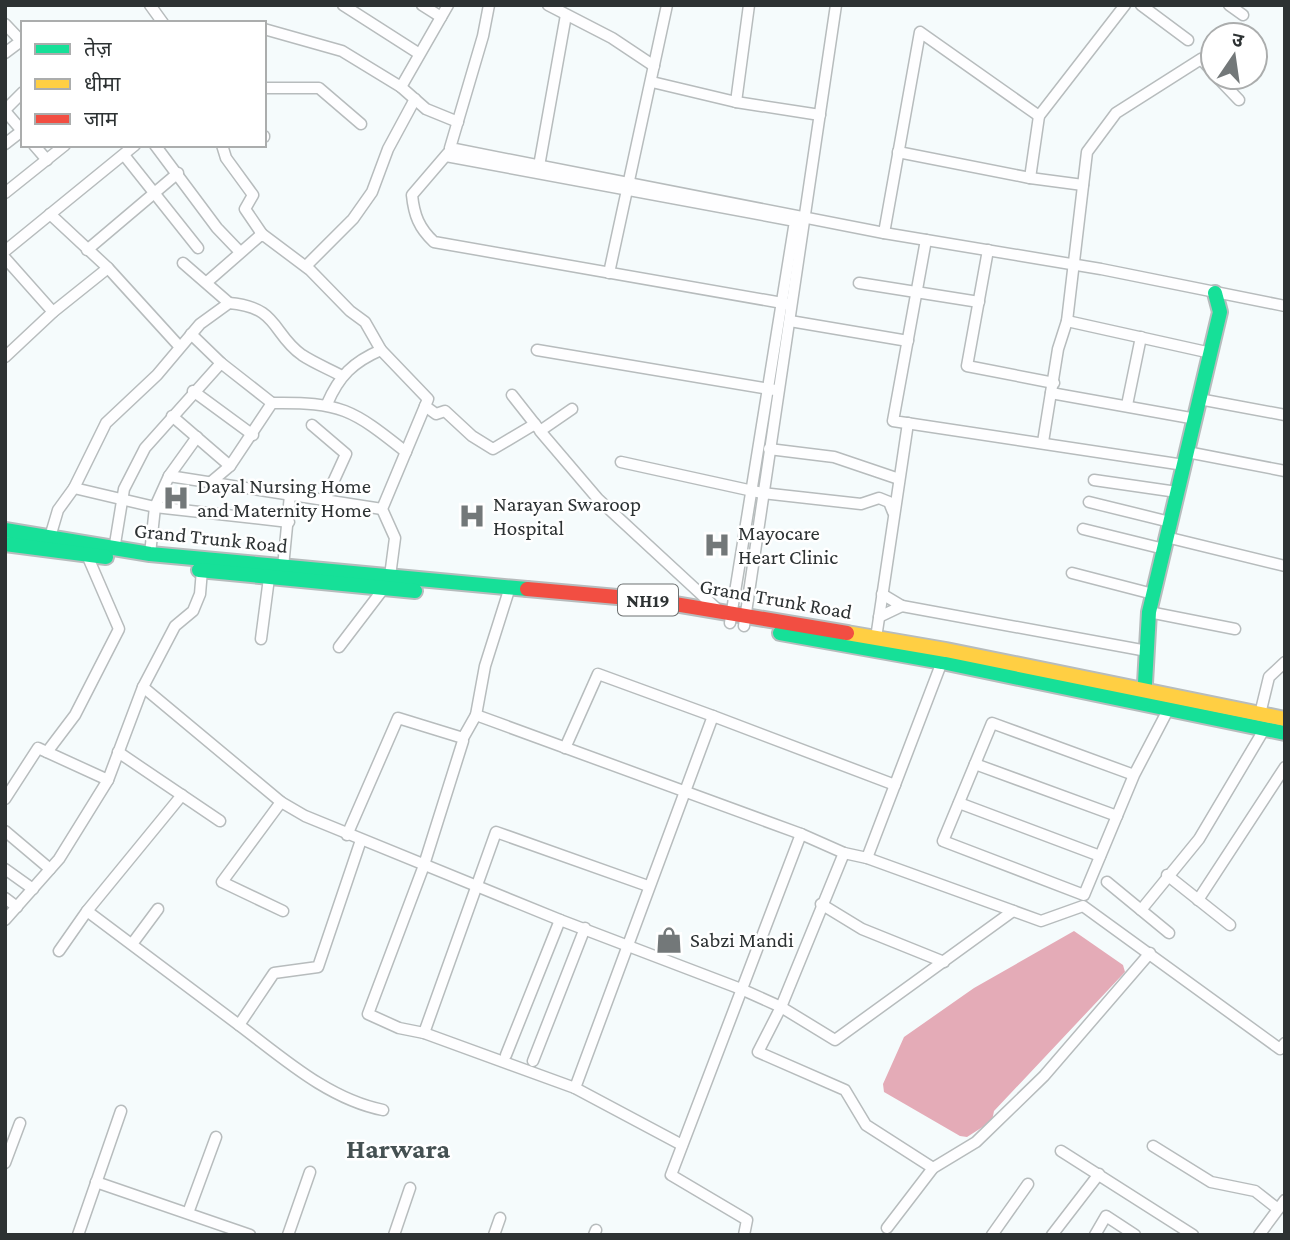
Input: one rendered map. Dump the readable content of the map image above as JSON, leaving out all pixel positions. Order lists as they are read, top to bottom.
{
  "streets": {
    "main road": ["Grand Trunk Road", "NH19"]
  },
  "districts": ["Harwara"],
  "places": {
    "hospital": ["Dayal Nursing Home and Maternity Home", "Narayan Swaroop Hospital", "Mayocare Heart Clinic"],
    "shop": ["Sabzi Mandi"]
  },
  "legend": ["तेज़", "धीमा", "जाम"],
  "north": "top"
}
